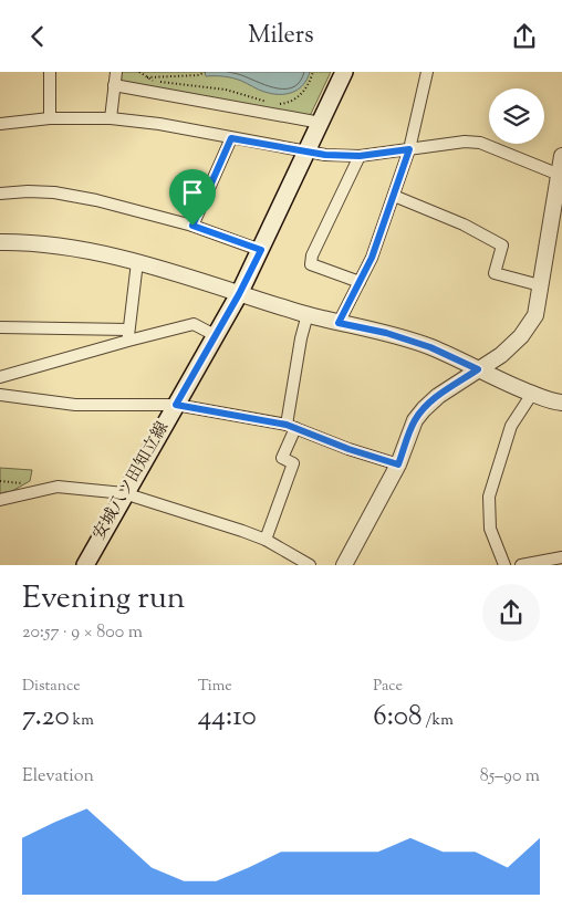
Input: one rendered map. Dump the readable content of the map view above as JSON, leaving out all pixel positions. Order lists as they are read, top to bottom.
{
  "streets": {
    "main road": ["安城八ツ田知立線"]
  },
  "page": {
    "header": "Milers",
    "heading": ["Evening run", "20:57 · 9 × 800 m"],
    "stats": [
      ["Distance", "7.20 km"],
      ["Time", "44:10"],
      ["Pace", "6:08 /km"]
    ],
    "chart": ["Elevation", "85–90 m"]
  }
}
